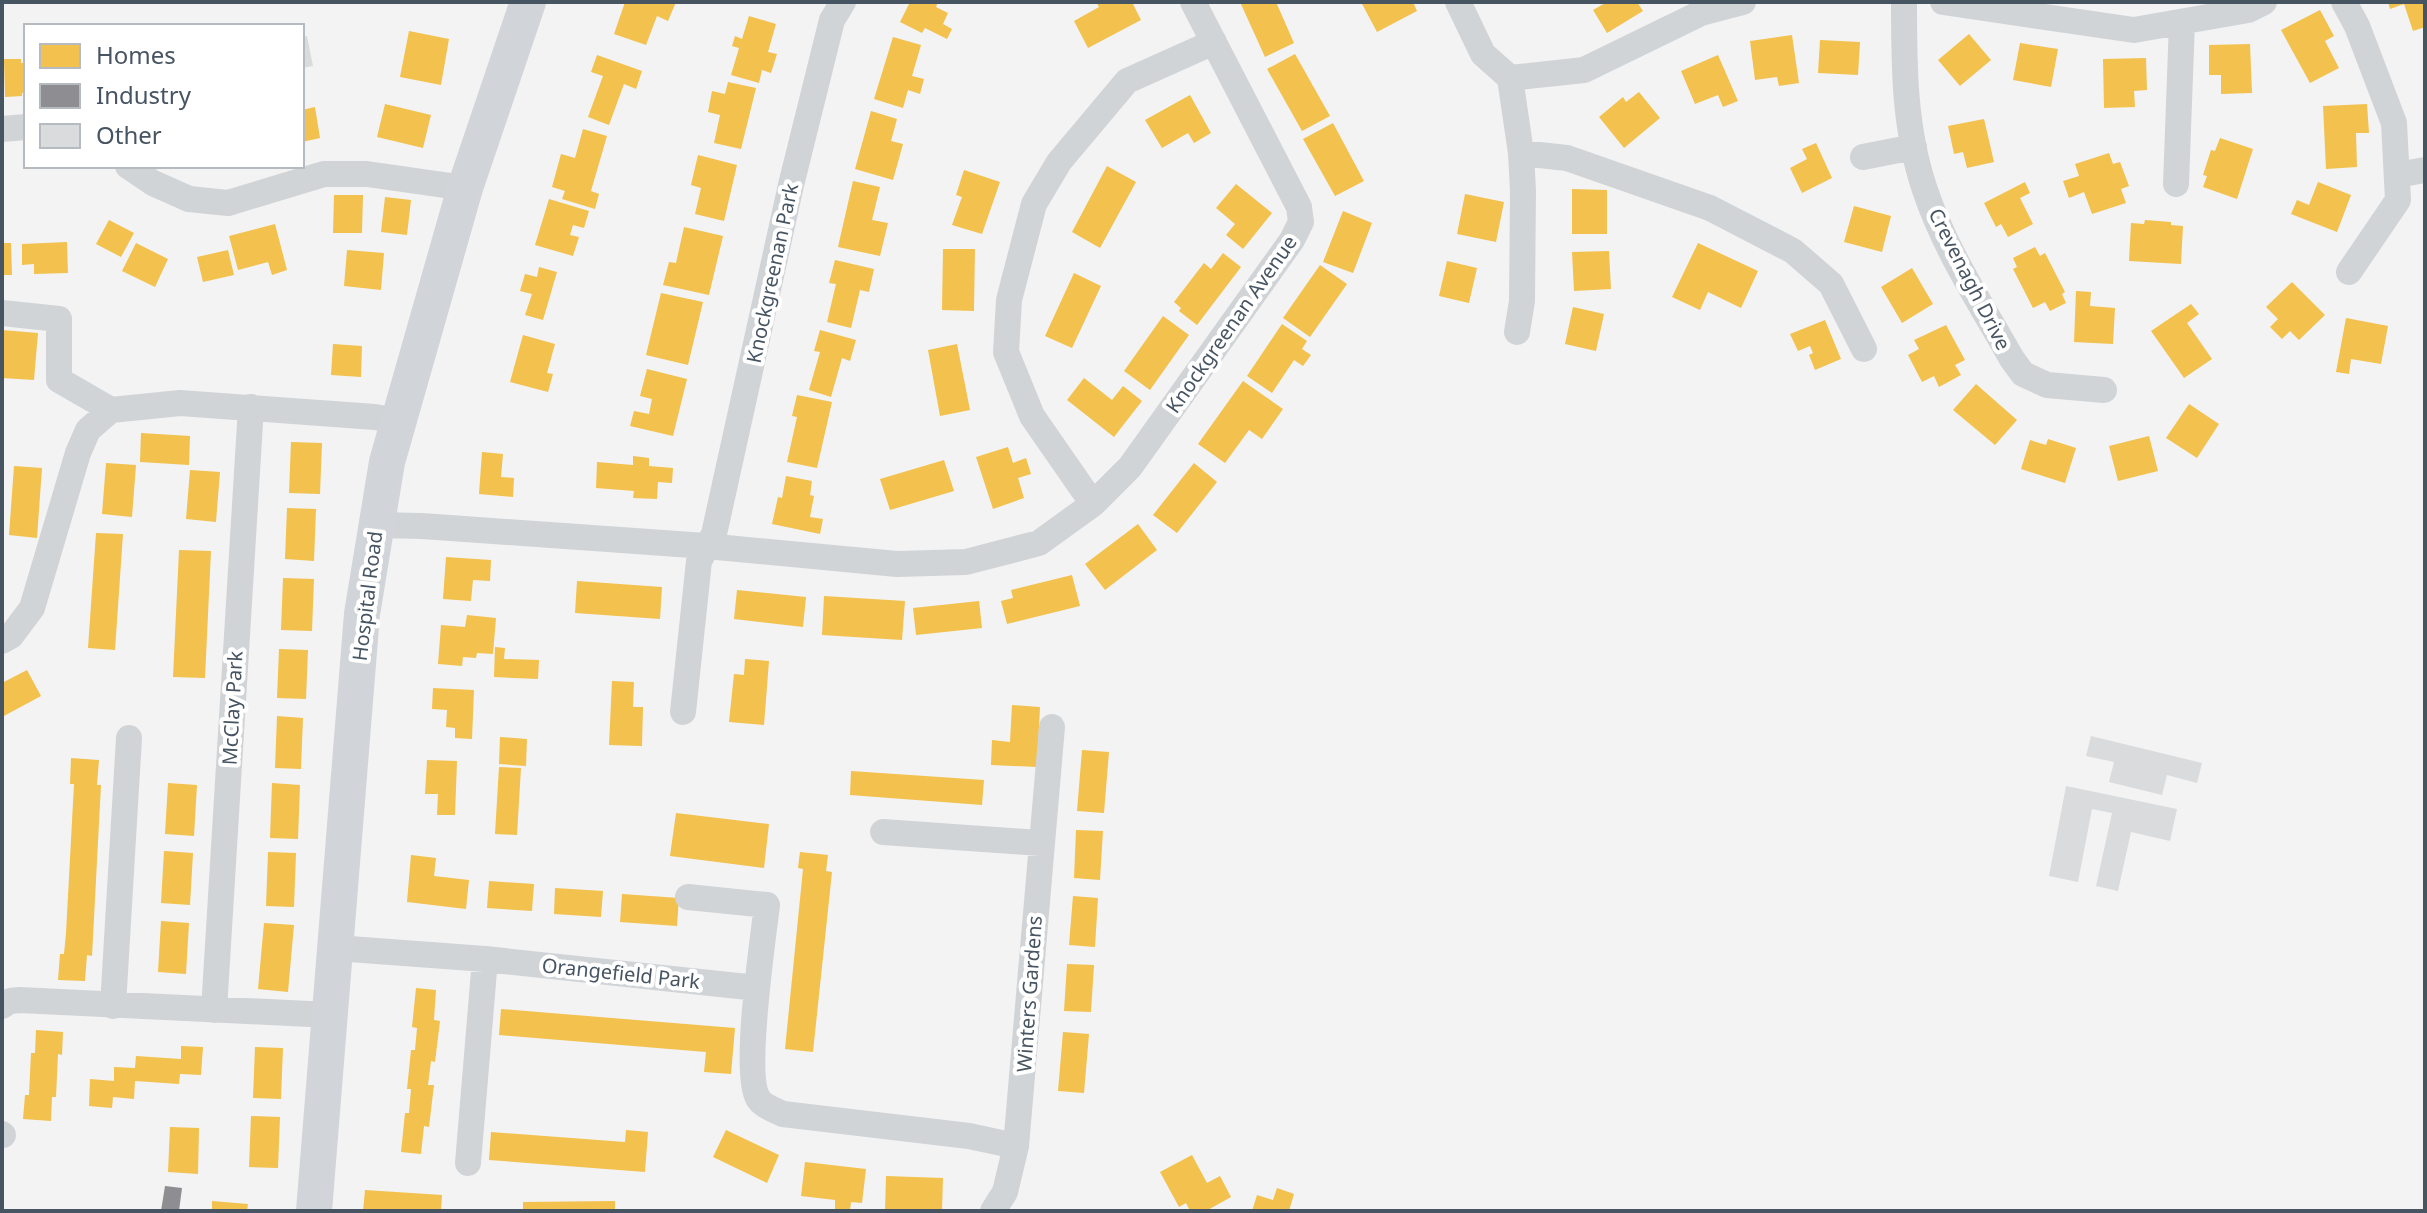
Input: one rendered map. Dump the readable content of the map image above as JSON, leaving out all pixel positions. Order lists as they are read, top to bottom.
{
  "streets": {
    "main road": ["Hospital Road"],
    "street": [
      "Knockgreenan Park",
      "Crevenagh Drive",
      "Knockgreenan Avenue",
      "McClay Park",
      "Orangefield Park",
      "Winters Gardens"
    ]
  },
  "crossings": [
    ["Knockgreenan Park", "Knockgreenan Avenue"],
    ["Hospital Road", "Orangefield Park"]
  ],
  "legend": ["Homes", "Industry", "Other"]
}
